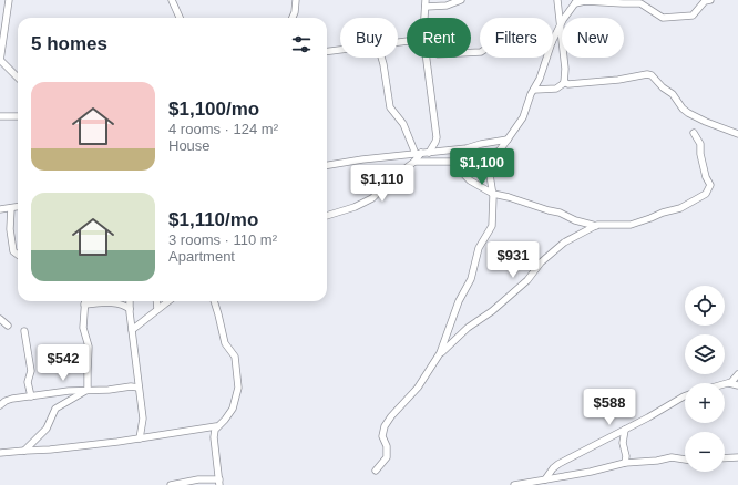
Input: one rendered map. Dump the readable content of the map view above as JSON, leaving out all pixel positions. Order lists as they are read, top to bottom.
{
  "page": {
    "chip": [
      "Buy",
      "Rent",
      "Filters",
      "New"
    ],
    "heading": "5 homes",
    "list": [
      {
        "name": "$1,100/mo",
        "note": "4 rooms · 124 m² · House"
      },
      {
        "name": "$1,110/mo",
        "note": "3 rooms · 110 m² · Apartment"
      }
    ],
    "price": [
      "$1,100",
      "$1,110",
      "$931",
      "$542",
      "$588"
    ],
    "map_buttons": ["+", "−"]
  }
}
